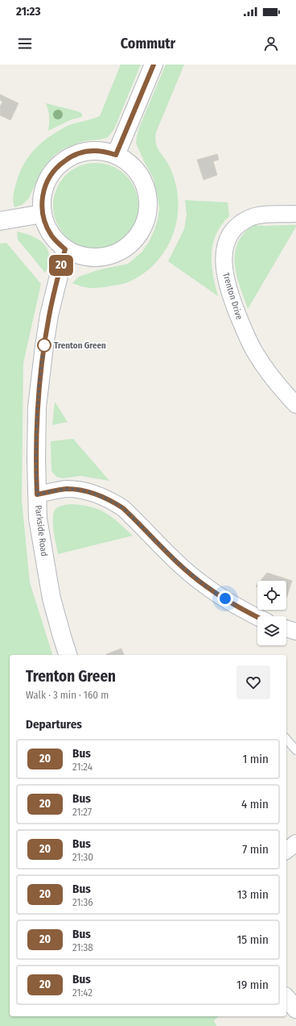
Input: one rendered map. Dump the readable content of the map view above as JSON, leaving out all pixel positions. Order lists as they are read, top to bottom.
{
  "streets": {
    "street": ["Trenton Drive", "Parkside Road"]
  },
  "places": ["Trenton Green"],
  "lines": ["bus line 20"],
  "page": {
    "status": "21:23",
    "header": "Commutr",
    "on_map": "20",
    "heading": [
      ["Trenton Green", "Walk · 3 min · 160 m"],
      "Departures"
    ],
    "list": [
      {
        "mark": "20",
        "name": "Bus",
        "note": "21:24",
        "value": "1 min"
      },
      {
        "mark": "20",
        "name": "Bus",
        "note": "21:27",
        "value": "4 min"
      },
      {
        "mark": "20",
        "name": "Bus",
        "note": "21:30",
        "value": "7 min"
      },
      {
        "mark": "20",
        "name": "Bus",
        "note": "21:36",
        "value": "13 min"
      },
      {
        "mark": "20",
        "name": "Bus",
        "note": "21:38",
        "value": "15 min"
      },
      {
        "mark": "20",
        "name": "Bus",
        "note": "21:42",
        "value": "19 min"
      }
    ]
  }
}
